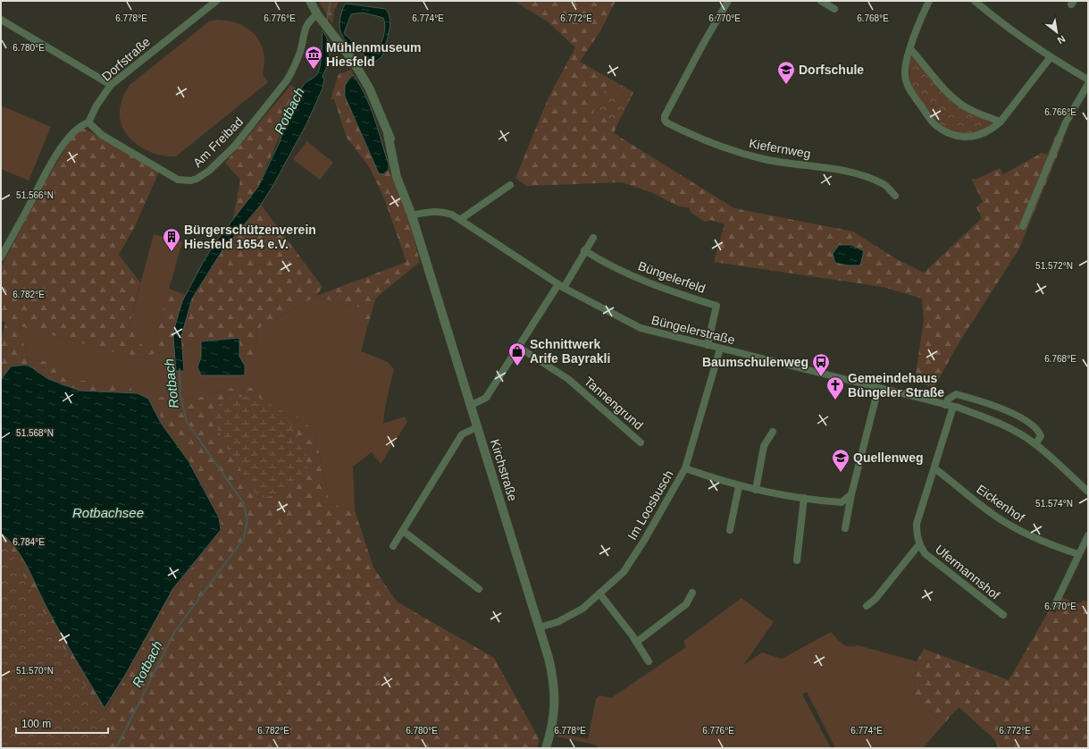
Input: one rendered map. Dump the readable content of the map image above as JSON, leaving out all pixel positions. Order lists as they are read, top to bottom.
{
  "streets": {
    "street": [
      "Dorfstraße",
      "Am Freibad",
      "Kiefernweg",
      "Büngelerfeld",
      "Büngelerstraße",
      "Tannengrund",
      "Kirchstraße",
      "Eickenhof",
      "Im Loosbusch",
      "Ufermannshof"
    ]
  },
  "crossings": [
    ["Dorfstraße", "Am Freibad"],
    ["Am Freibad", "Kirchstraße"],
    ["Büngelerfeld", "Büngelerstraße"],
    ["Büngelerstraße", "Kirchstraße"],
    ["Büngelerstraße", "Im Loosbusch"],
    ["Kirchstraße", "Im Loosbusch"]
  ],
  "water": ["Rotbach", "Rotbachsee"],
  "places": {
    "museum": ["Mühlenmuseum Hiesfeld"],
    "school or university": ["Dorfschule", "Quellenweg"],
    "building": ["Bürgerschützenverein Hiesfeld 1654 e.V."],
    "shop": ["Schnittwerk Arife Bayrakli"],
    "bus stop": ["Baumschulenweg"],
    "church": ["Gemeindehaus Büngeler Straße"]
  },
  "scale_bar": "100 m",
  "north": "bottom right",
  "coordinates": [
    "6.778°E",
    "6.776°E",
    "6.774°E",
    "6.772°E",
    "6.768°E",
    "6.770°E",
    "6.780°E",
    "6.766°E",
    "51.566°N",
    "51.572°N",
    "6.782°E",
    "51.568°N",
    "51.574°N",
    "6.784°E",
    "51.570°N"
  ]
}
